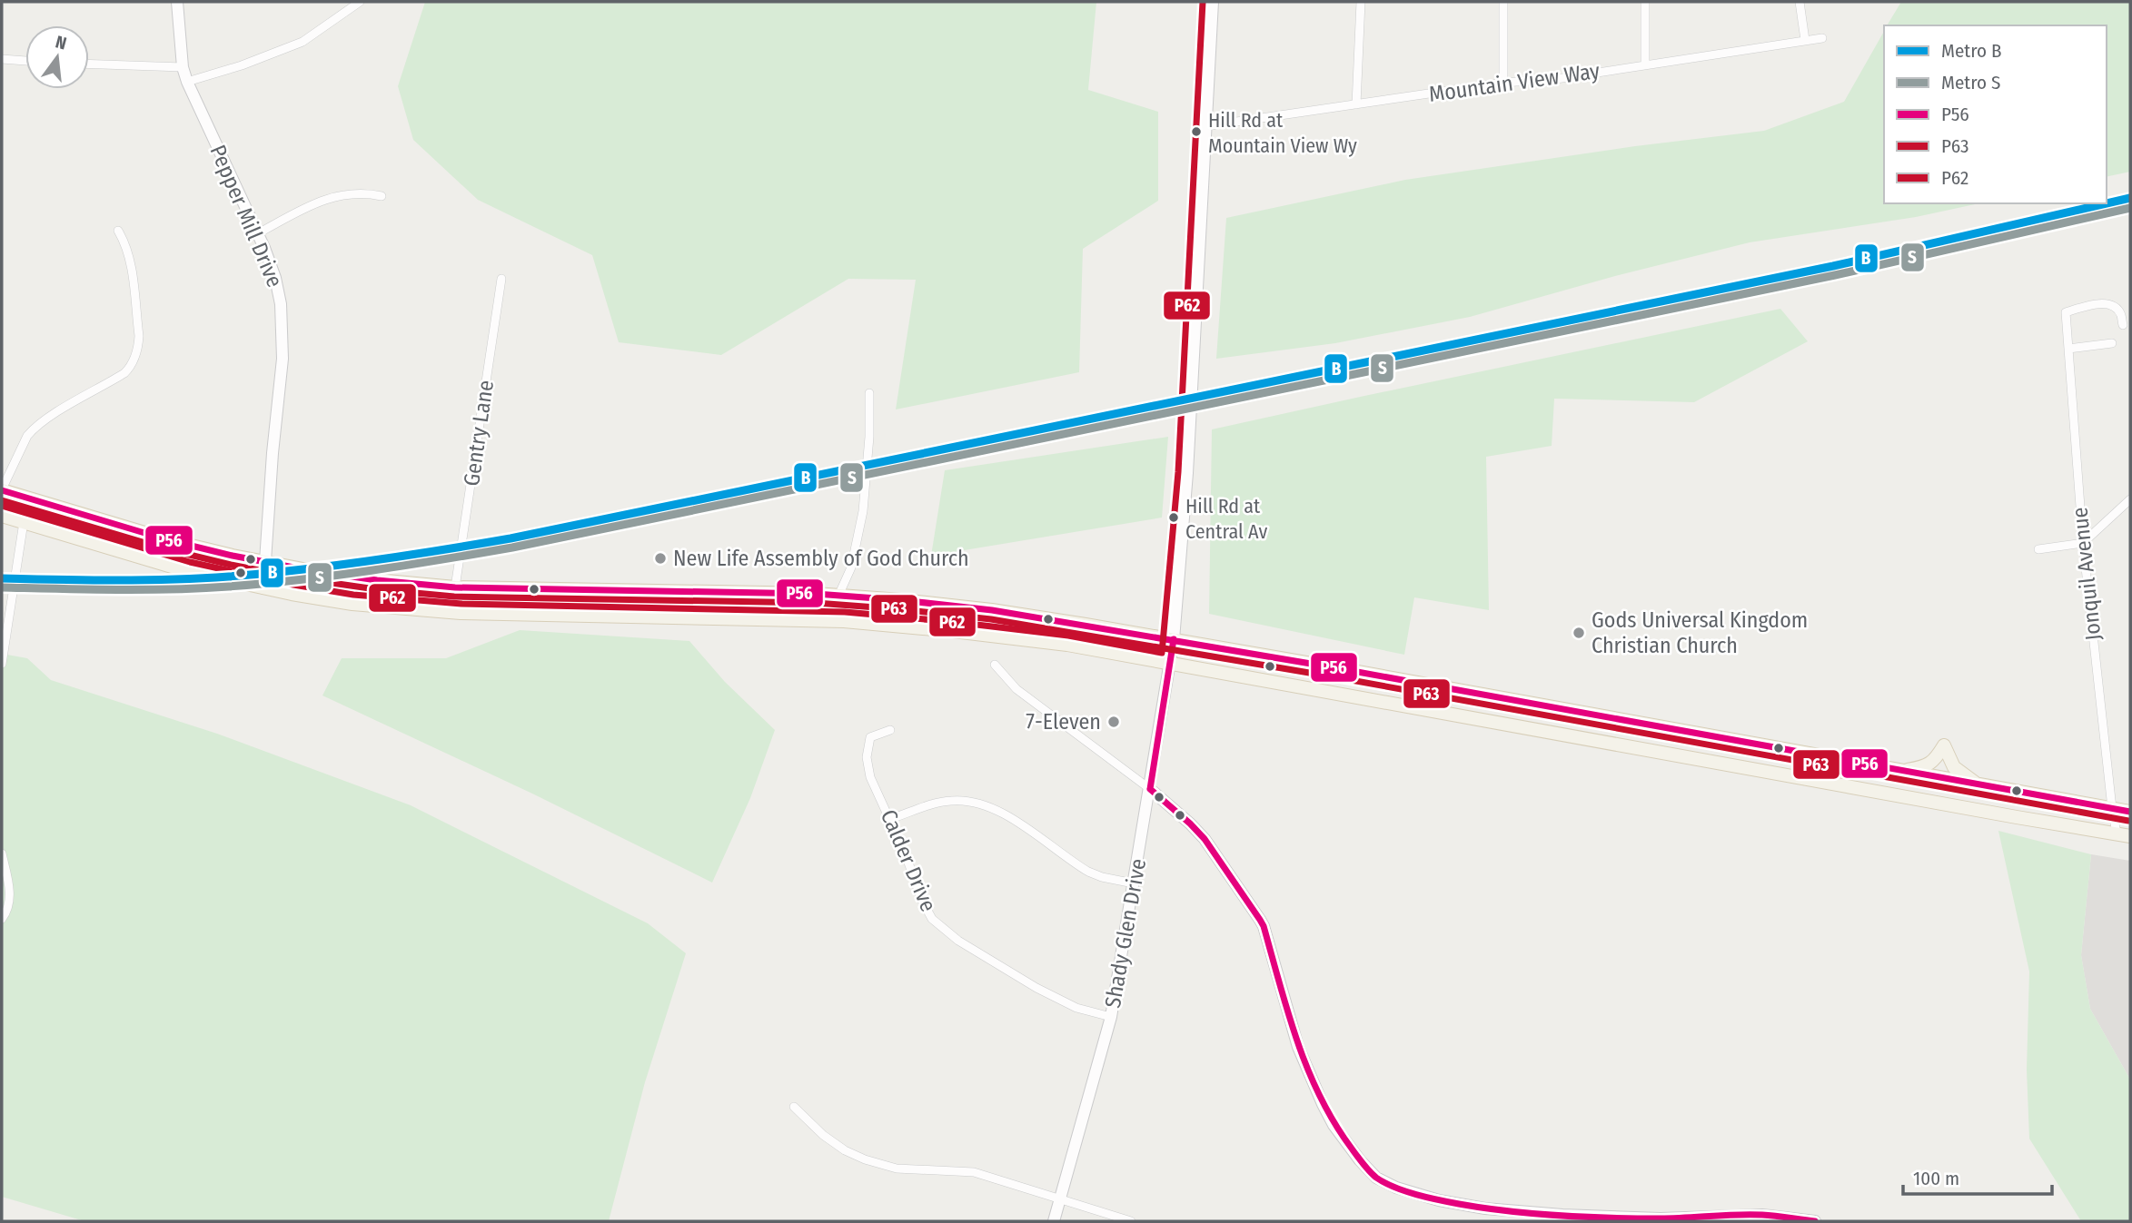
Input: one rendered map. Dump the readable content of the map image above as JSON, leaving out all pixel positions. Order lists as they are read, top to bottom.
{
  "streets": {
    "street": [
      "Mountain View Way",
      "Pepper Mill Drive",
      "Gentry Lane",
      "Jonquil Avenue",
      "Calder Drive",
      "Shady Glen Drive"
    ]
  },
  "crossings": [
    ["Mountain View Way", "Shady Glen Drive"],
    ["Calder Drive", "Shady Glen Drive"]
  ],
  "places": [
    "Hill Rd at Mountain View Wy",
    "Hill Rd at Central Av",
    "New Life Assembly of God Church",
    "Gods Universal Kingdom Christian Church",
    "7-Eleven"
  ],
  "lines": [
    "transit line P62",
    "metro line B",
    "metro line S",
    "transit line P56",
    "transit line P63"
  ],
  "legend": [
    "Metro B",
    "Metro S",
    "P56",
    "P63",
    "P62"
  ],
  "scale_bar": "100 m",
  "north": "top"
}
